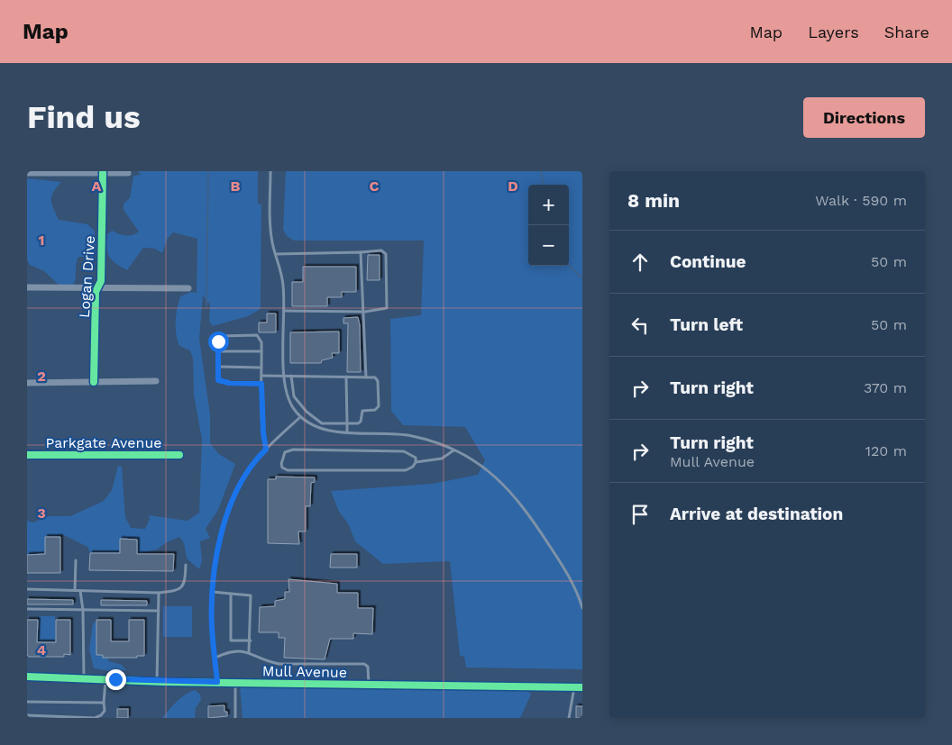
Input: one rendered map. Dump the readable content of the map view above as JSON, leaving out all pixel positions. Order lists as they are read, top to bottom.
{
  "streets": {
    "street": ["Logan Drive", "Parkgate Avenue", "Mull Avenue"]
  },
  "page": {
    "header": "Map",
    "nav": ["Map", "Layers", "Share"],
    "buttons": "Directions",
    "title": "Find us",
    "heading": ["8 min", "Walk · 590 m"],
    "map_buttons": ["+", "−"],
    "list": [
      ["Continue", "50 m"],
      ["Turn left", "50 m"],
      ["Turn right", "370 m"],
      ["Turn right", "Mull Avenue", "120 m"],
      "Arrive at destination"
    ]
  },
  "grid": {
    "columns": [
      "A",
      "B",
      "C",
      "D"
    ],
    "rows": [
      "1",
      "2",
      "3",
      "4"
    ]
  }
}
